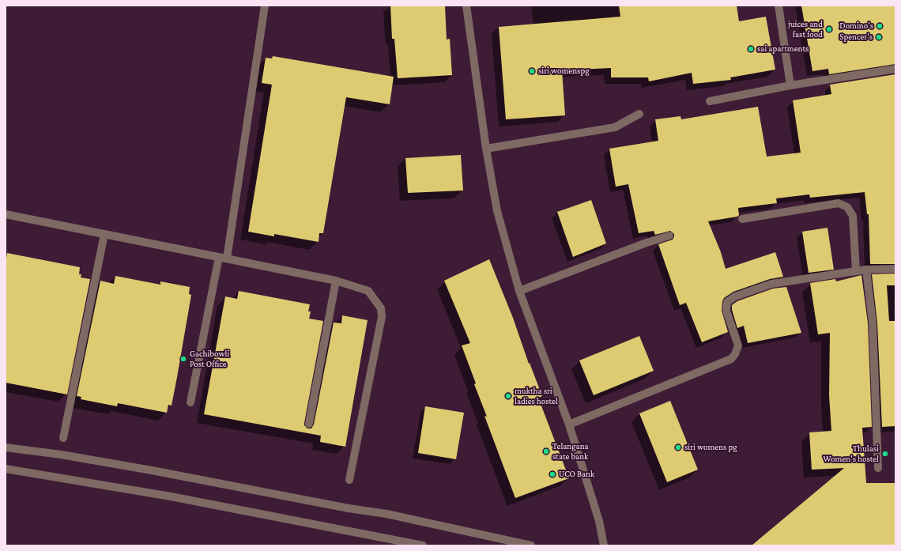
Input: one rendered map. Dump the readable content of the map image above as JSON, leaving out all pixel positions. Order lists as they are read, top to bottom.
{
  "places": [
    "Domino's",
    "juices and fast food",
    "Spencer's",
    "sai apartments",
    "siri womenspg",
    "Gachibowli Post Office",
    "muktha sri ladies hostel",
    "siri womens pg",
    "Telangana state bank",
    "Thulasi Women's hostel",
    "UCO Bank"
  ]
}
